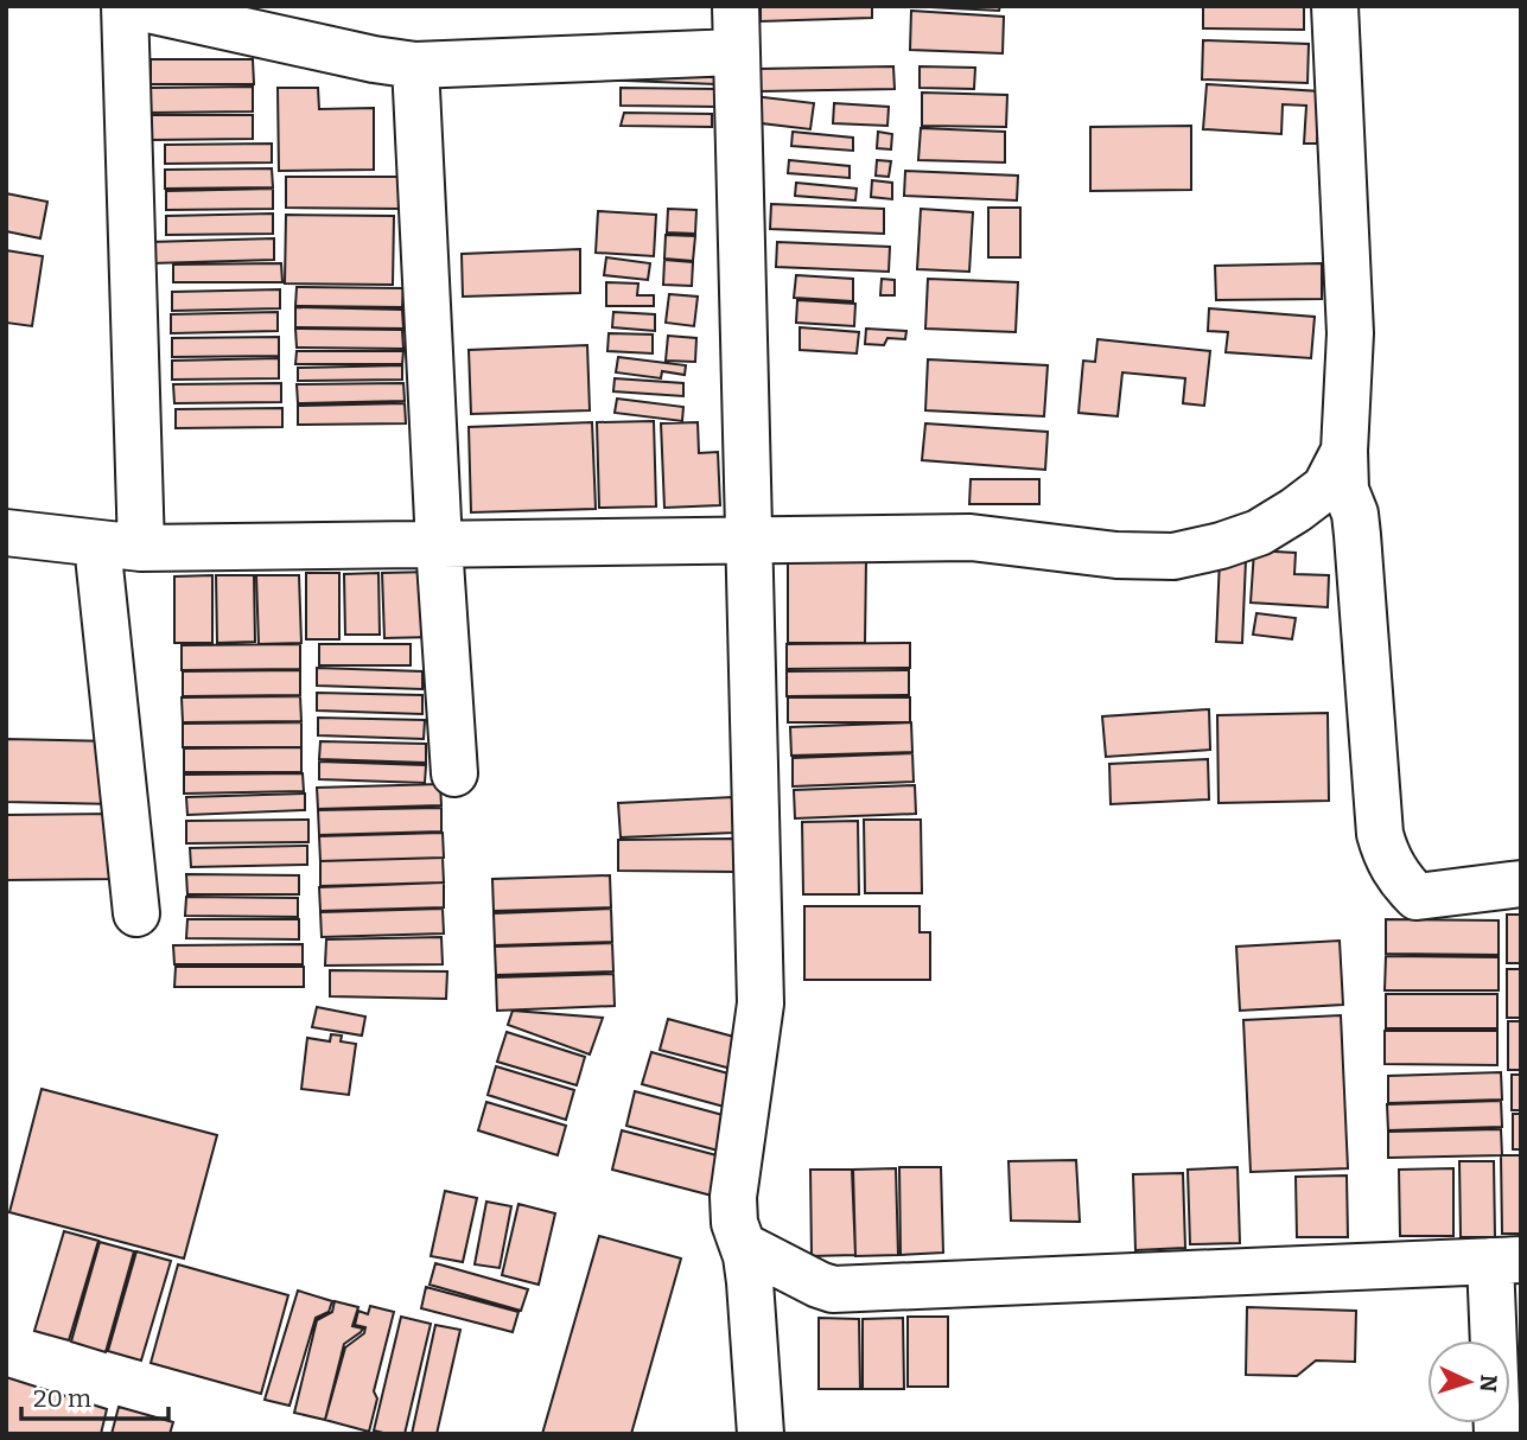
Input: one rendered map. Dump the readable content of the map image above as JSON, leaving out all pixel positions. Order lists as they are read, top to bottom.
{
  "scale_bar": "20 m",
  "north": "right"
}
